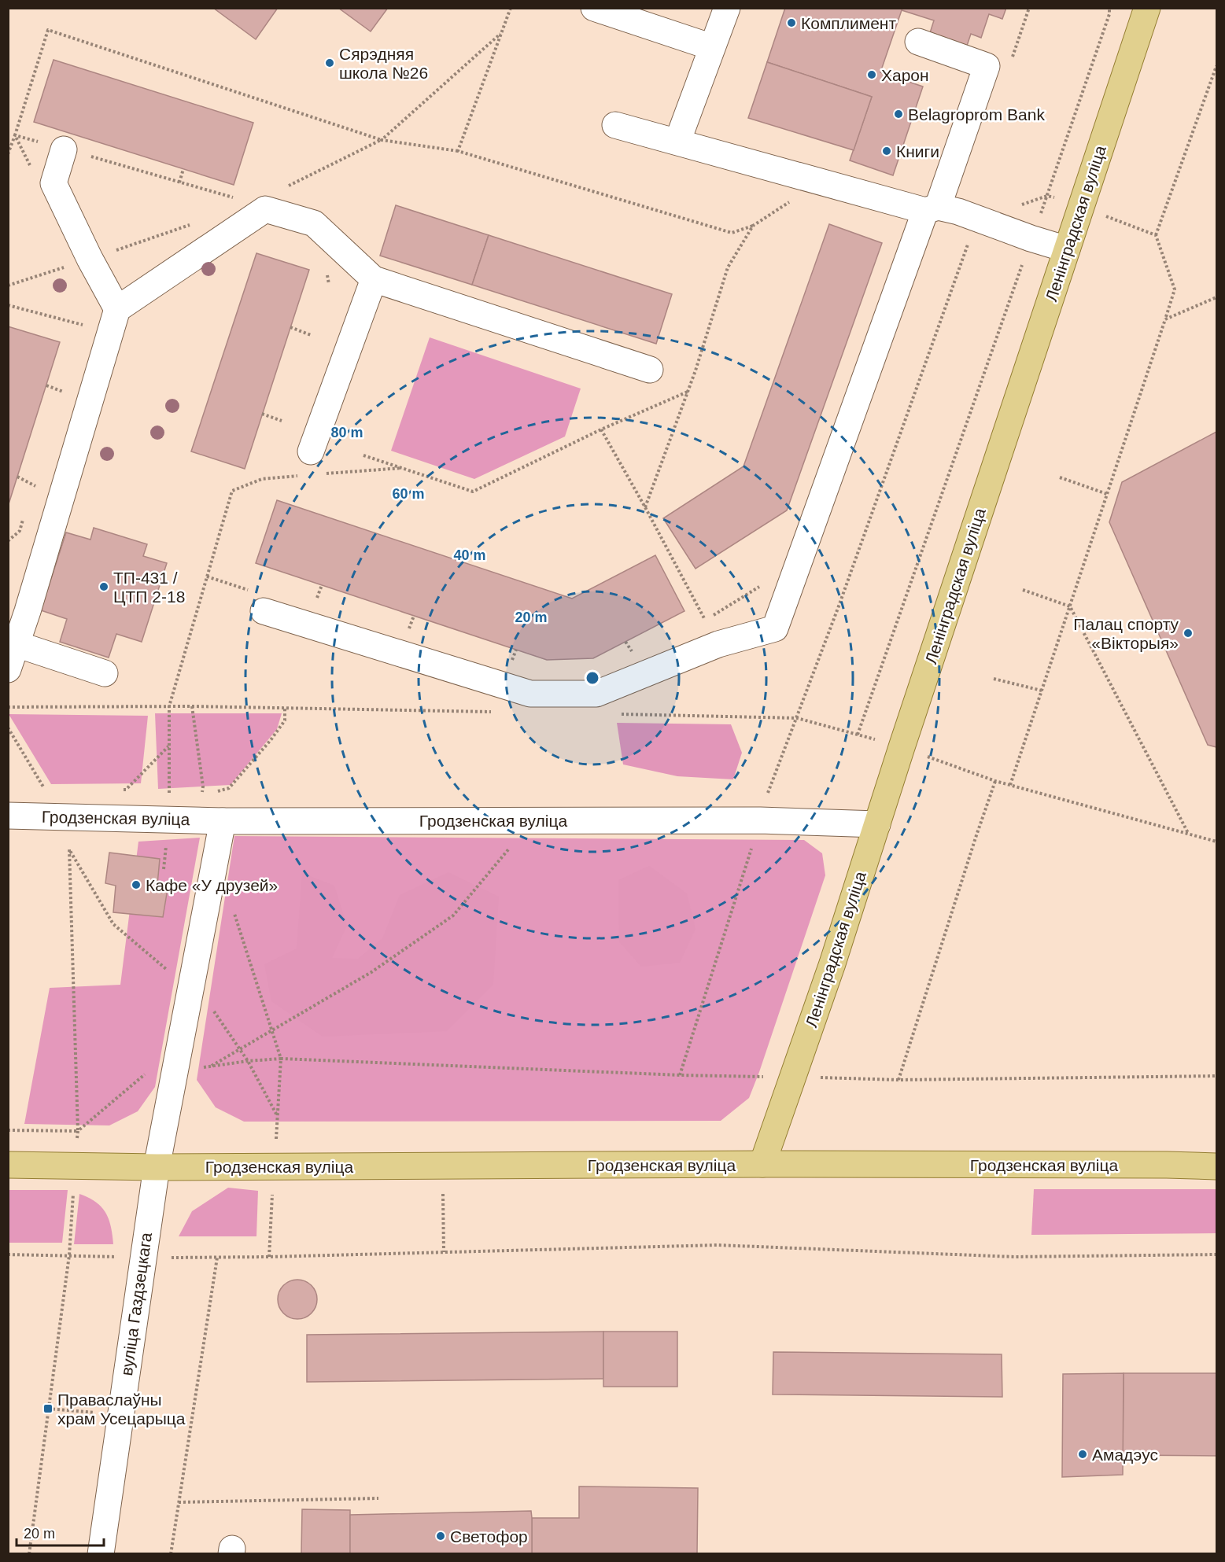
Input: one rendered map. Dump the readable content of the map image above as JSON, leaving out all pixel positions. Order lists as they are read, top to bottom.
{
  "streets": {
    "main road": ["Ленінградская вуліца", "Гродзенская вуліца"],
    "street": ["вуліца Газдзецкага"]
  },
  "crossings": [
    ["Ленінградская вуліца", "Гродзенская вуліца"],
    ["Гродзенская вуліца", "вуліца Газдзецкага"]
  ],
  "places": {
    "other": [
      "Комплимент",
      "Сярэдняя школа №26",
      "Харон",
      "Belagroprom Bank",
      "Книги",
      "ТП-431 / ЦТП 2-18",
      "Палац спорту «Вікторыя»",
      "Кафе «У друзей»",
      "Амадэус",
      "Светофор"
    ],
    "transit": ["Праваслаўны храм Усецарыца"]
  },
  "scale_bar": "20 m",
  "rings": [
    "80 m",
    "60 m",
    "40 m",
    "20 m"
  ]
}
